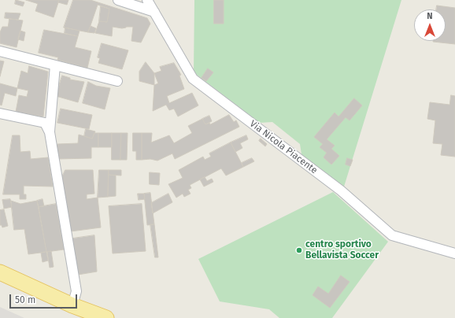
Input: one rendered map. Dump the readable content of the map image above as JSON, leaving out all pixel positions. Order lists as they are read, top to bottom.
{
  "streets": {
    "street": ["Via Nicola Piacente"]
  },
  "places": ["centro sportivo Bellavista Soccer"],
  "scale_bar": "50 m",
  "north": "top"
}
